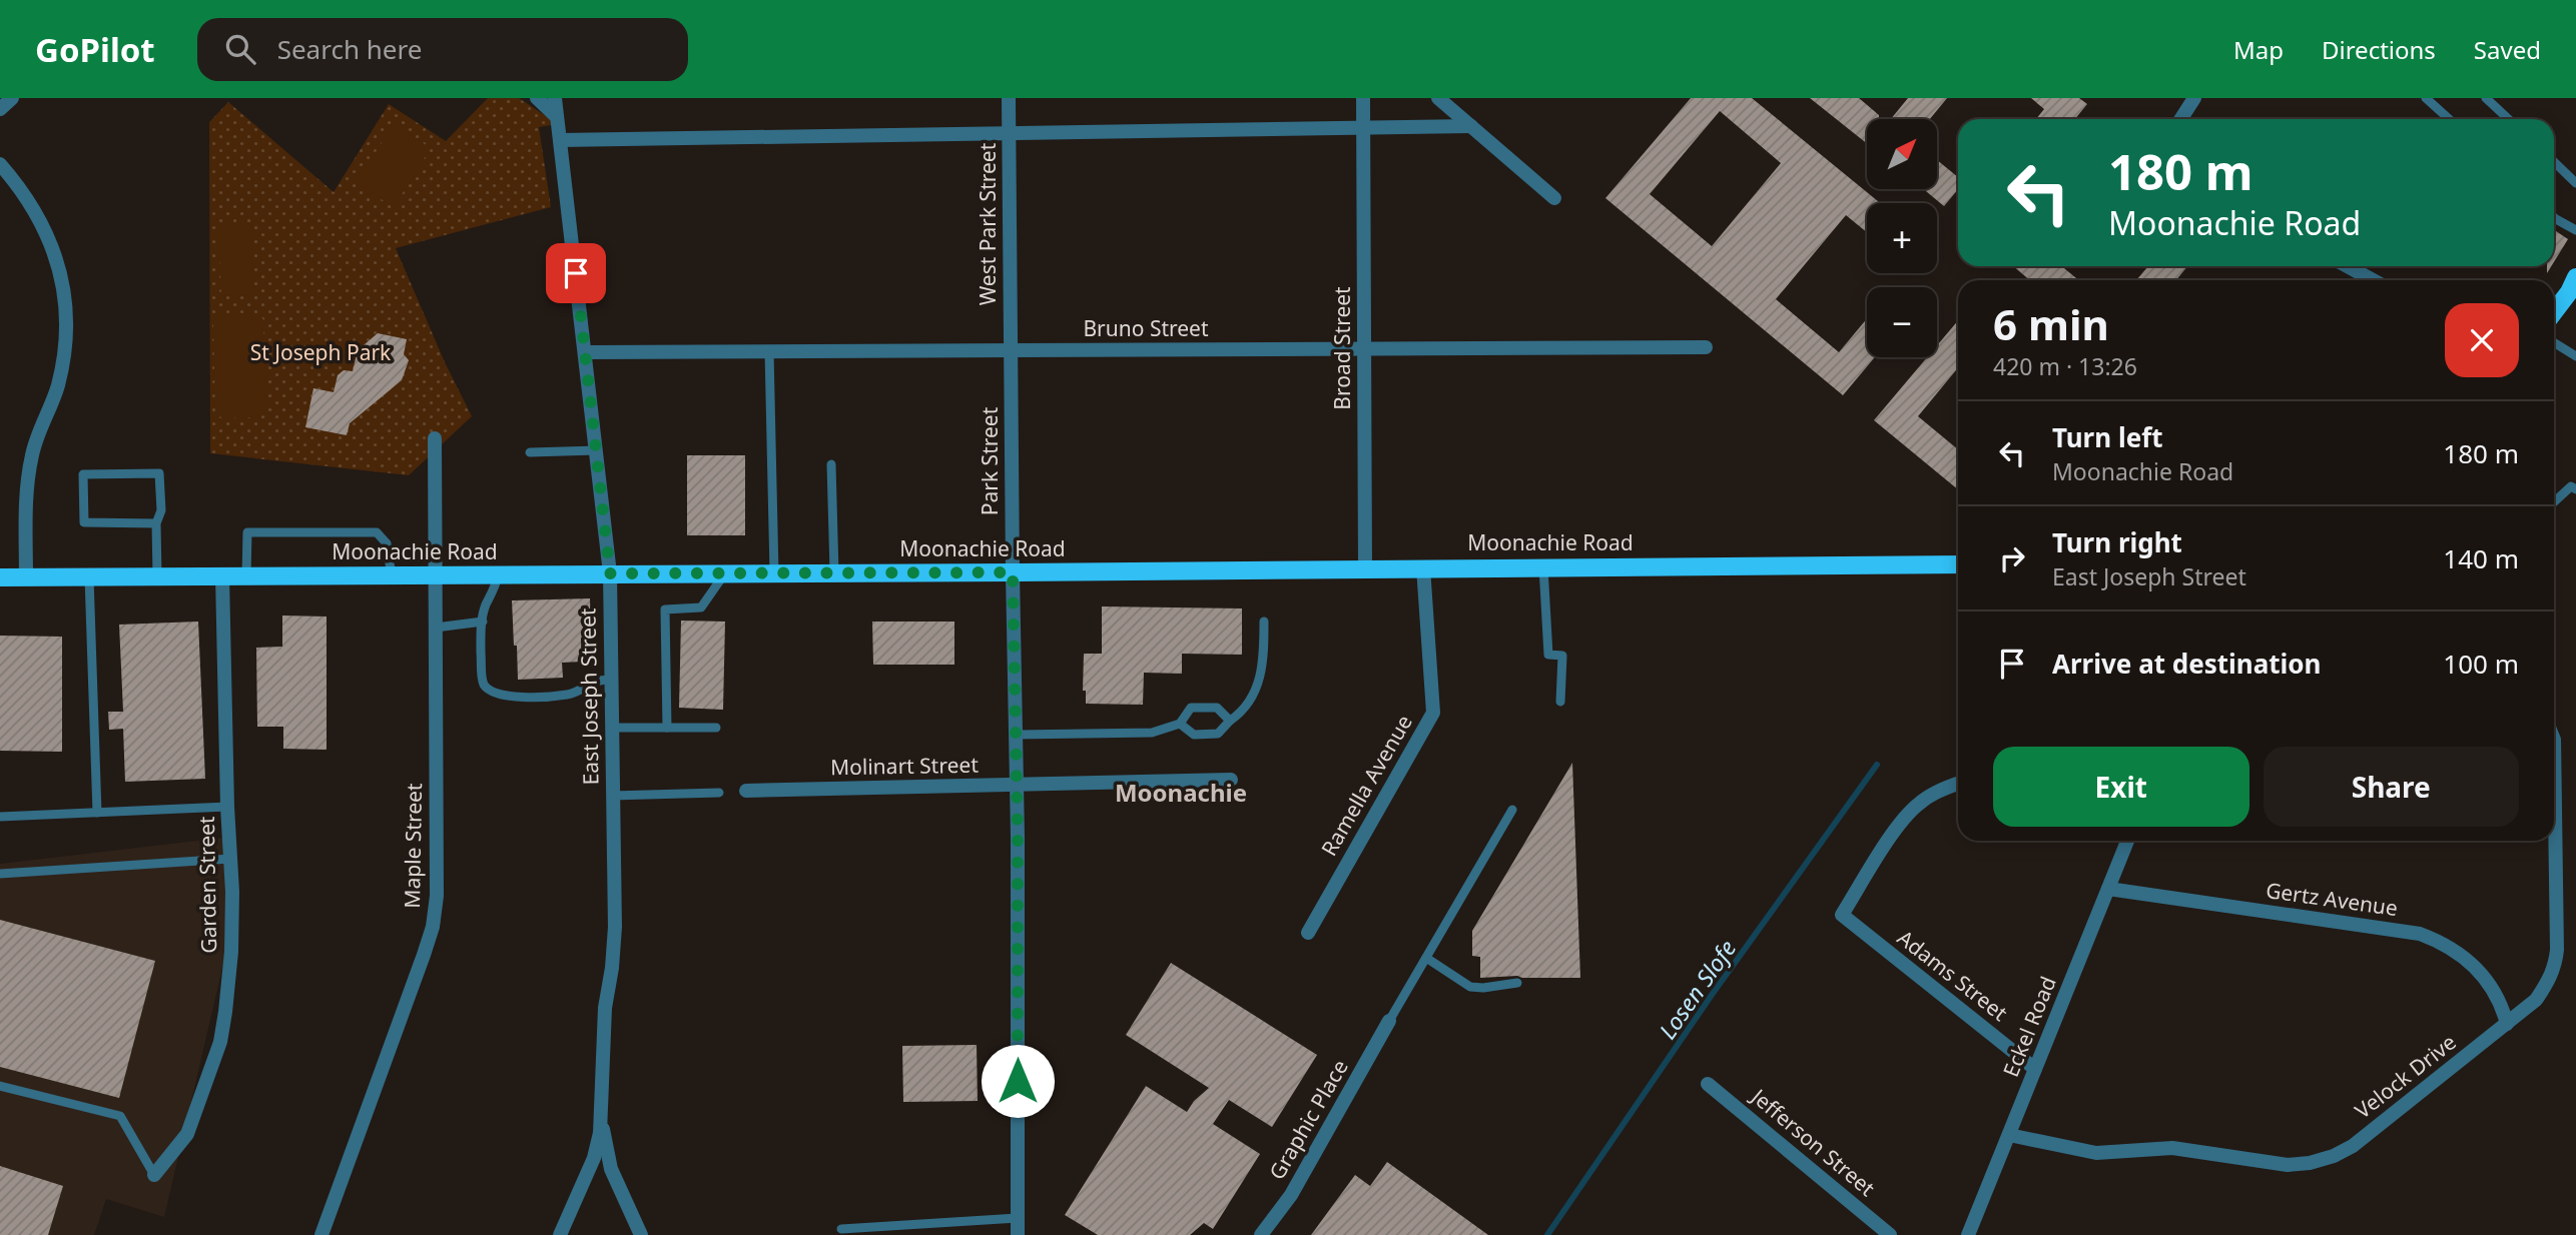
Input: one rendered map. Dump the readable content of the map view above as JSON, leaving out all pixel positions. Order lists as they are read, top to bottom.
{
  "streets": {
    "main road": ["Moonachie Road"],
    "street": [
      "West Park Street",
      "Bruno Street",
      "Broad Street",
      "Park Street",
      "East Joseph Street",
      "Molinart Street",
      "Ramella Avenue",
      "Maple Street",
      "Garden Street",
      "Gertz Avenue",
      "Adams Street",
      "Eckel Road",
      "Velock Drive",
      "Graphic Place",
      "Jefferson Street"
    ]
  },
  "crossings": [
    ["West Park Street", "Bruno Street"],
    ["West Park Street", "Park Street"],
    ["Bruno Street", "Broad Street"],
    ["Bruno Street", "Park Street"],
    ["Bruno Street", "East Joseph Street"],
    ["Broad Street", "Moonachie Road"],
    ["Park Street", "Moonachie Road"],
    ["Park Street", "Molinart Street"],
    ["Moonachie Road", "East Joseph Street"],
    ["Moonachie Road", "Ramella Avenue"],
    ["Moonachie Road", "Maple Street"],
    ["Moonachie Road", "Garden Street"],
    ["Gertz Avenue", "Eckel Road"],
    ["Gertz Avenue", "Velock Drive"],
    ["Adams Street", "Eckel Road"],
    ["Eckel Road", "Velock Drive"]
  ],
  "districts": ["Moonachie"],
  "water": ["Losen Slofe"],
  "parks": ["St Joseph Park"],
  "north": "top right",
  "page": {
    "header": "GoPilot",
    "search": "Search here",
    "nav": ["Map", "Directions", "Saved"],
    "map_buttons": ["+", "−"],
    "turn": ["180 m", "Moonachie Road"],
    "heading": ["6 min", "420 m · 13:26"],
    "list": [
      {
        "name": "Turn left",
        "note": "Moonachie Road",
        "value": "180 m"
      },
      {
        "name": "Turn right",
        "note": "East Joseph Street",
        "value": "140 m"
      },
      {
        "name": "Arrive at destination",
        "value": "100 m"
      }
    ],
    "buttons": ["Exit", "Share"]
  }
}
